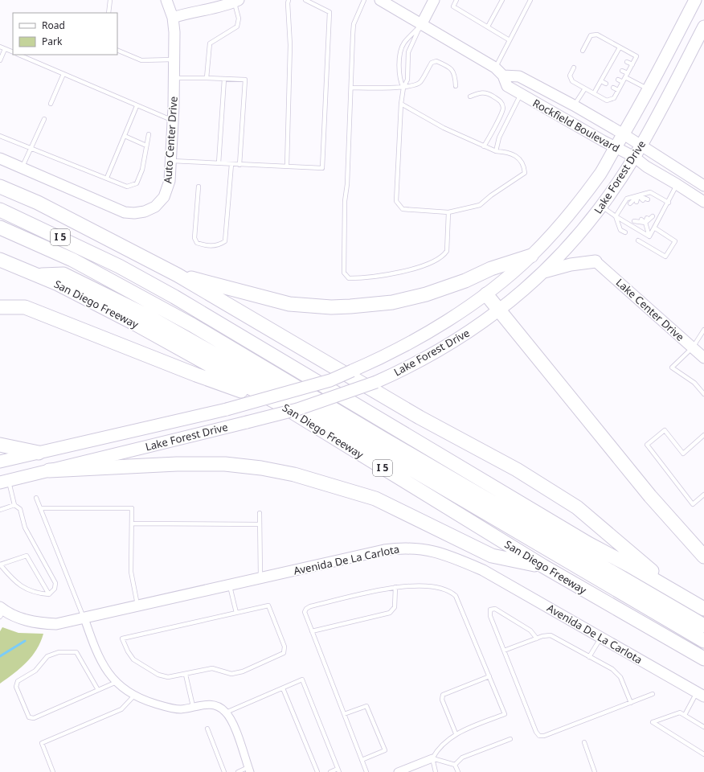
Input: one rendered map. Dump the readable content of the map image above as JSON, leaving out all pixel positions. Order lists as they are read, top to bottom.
{
  "streets": {
    "highway": ["I 5", "San Diego Freeway"],
    "main road": [
      "Rockfield Boulevard",
      "Auto Center Drive",
      "Lake Forest Drive",
      "Lake Center Drive",
      "Avenida De La Carlota"
    ]
  },
  "crossings": [
    ["Rockfield Boulevard", "Lake Forest Drive"]
  ],
  "legend": ["Road", "Park"]
}
